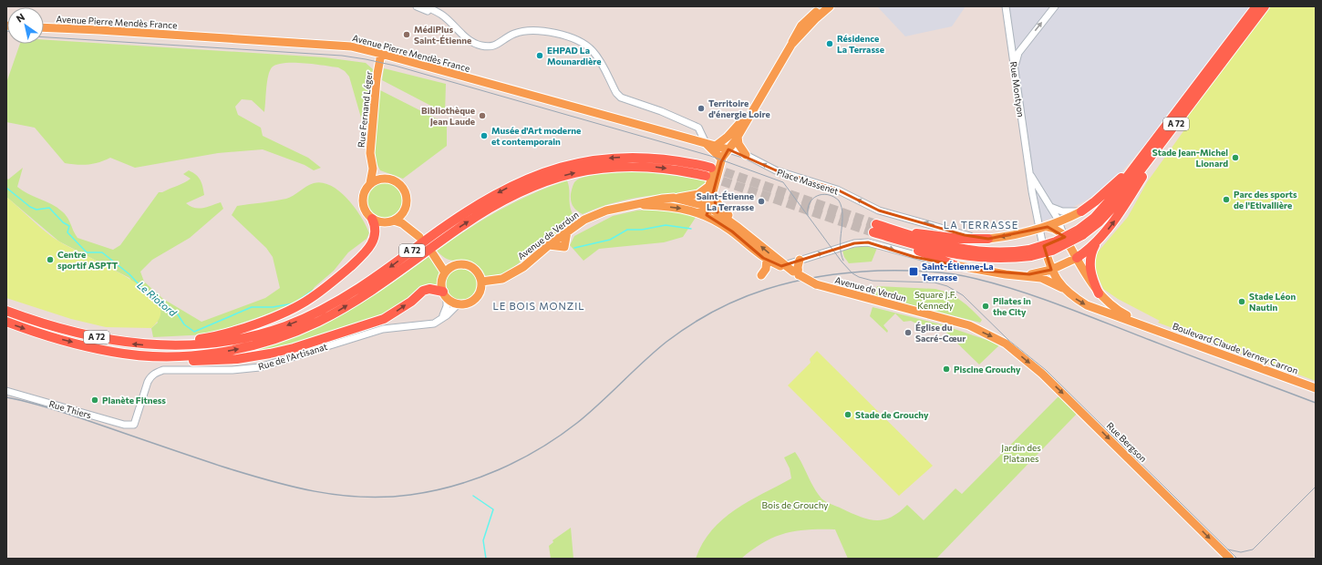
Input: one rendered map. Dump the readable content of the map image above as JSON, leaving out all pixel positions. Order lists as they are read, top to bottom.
{
  "streets": {
    "highway": ["A 72"],
    "main road": [
      "Avenue Pierre Mendès France",
      "Rue Fernand Léger",
      "Avenue de Verdun",
      "Boulevard Claude Verney Carron",
      "Rue Bergson"
    ],
    "street": [
      "Rue Montyon",
      "Place Massenet",
      "Rue de l'Artisanat",
      "Rue Thiers"
    ]
  },
  "crossings": [
    ["Avenue Pierre Mendès France", "Rue Fernand Léger"],
    ["Avenue Pierre Mendès France", "Place Massenet"],
    ["Rue Montyon", "Boulevard Claude Verney Carron"],
    ["Avenue de Verdun", "Rue de l'Artisanat"],
    ["Avenue de Verdun", "Rue Bergson"],
    ["Rue de l'Artisanat", "Rue Thiers"]
  ],
  "one_way": ["Rue Bergson"],
  "districts": ["LA TERRASSE", "LE BOIS MONZIL"],
  "water": ["Le Riotord"],
  "parks": ["Square J.F. Kennedy", "Jardin des Platanes", "Bois de Grouchy"],
  "places": {
    "other": [
      "MédiPlus Saint-Étienne",
      "Résidence La Terrasse",
      "EHPAD La Mounardière",
      "Territoire d'énergie Loire",
      "Bibliothèque Jean Laude",
      "Musée d'Art moderne et contemporain",
      "Stade Jean-Michel Lionard",
      "Parc des sports de l'Etivallière",
      "Saint-Étienne La Terrasse",
      "Centre sportif ASPTT",
      "Stade Léon Nautin",
      "Pilates in the City",
      "Église du Sacré-Cœur",
      "Piscine Grouchy",
      "Planète Fitness",
      "Stade de Grouchy"
    ],
    "transit": ["Saint-Étienne-La Terrasse"]
  },
  "north": "top left"
}
